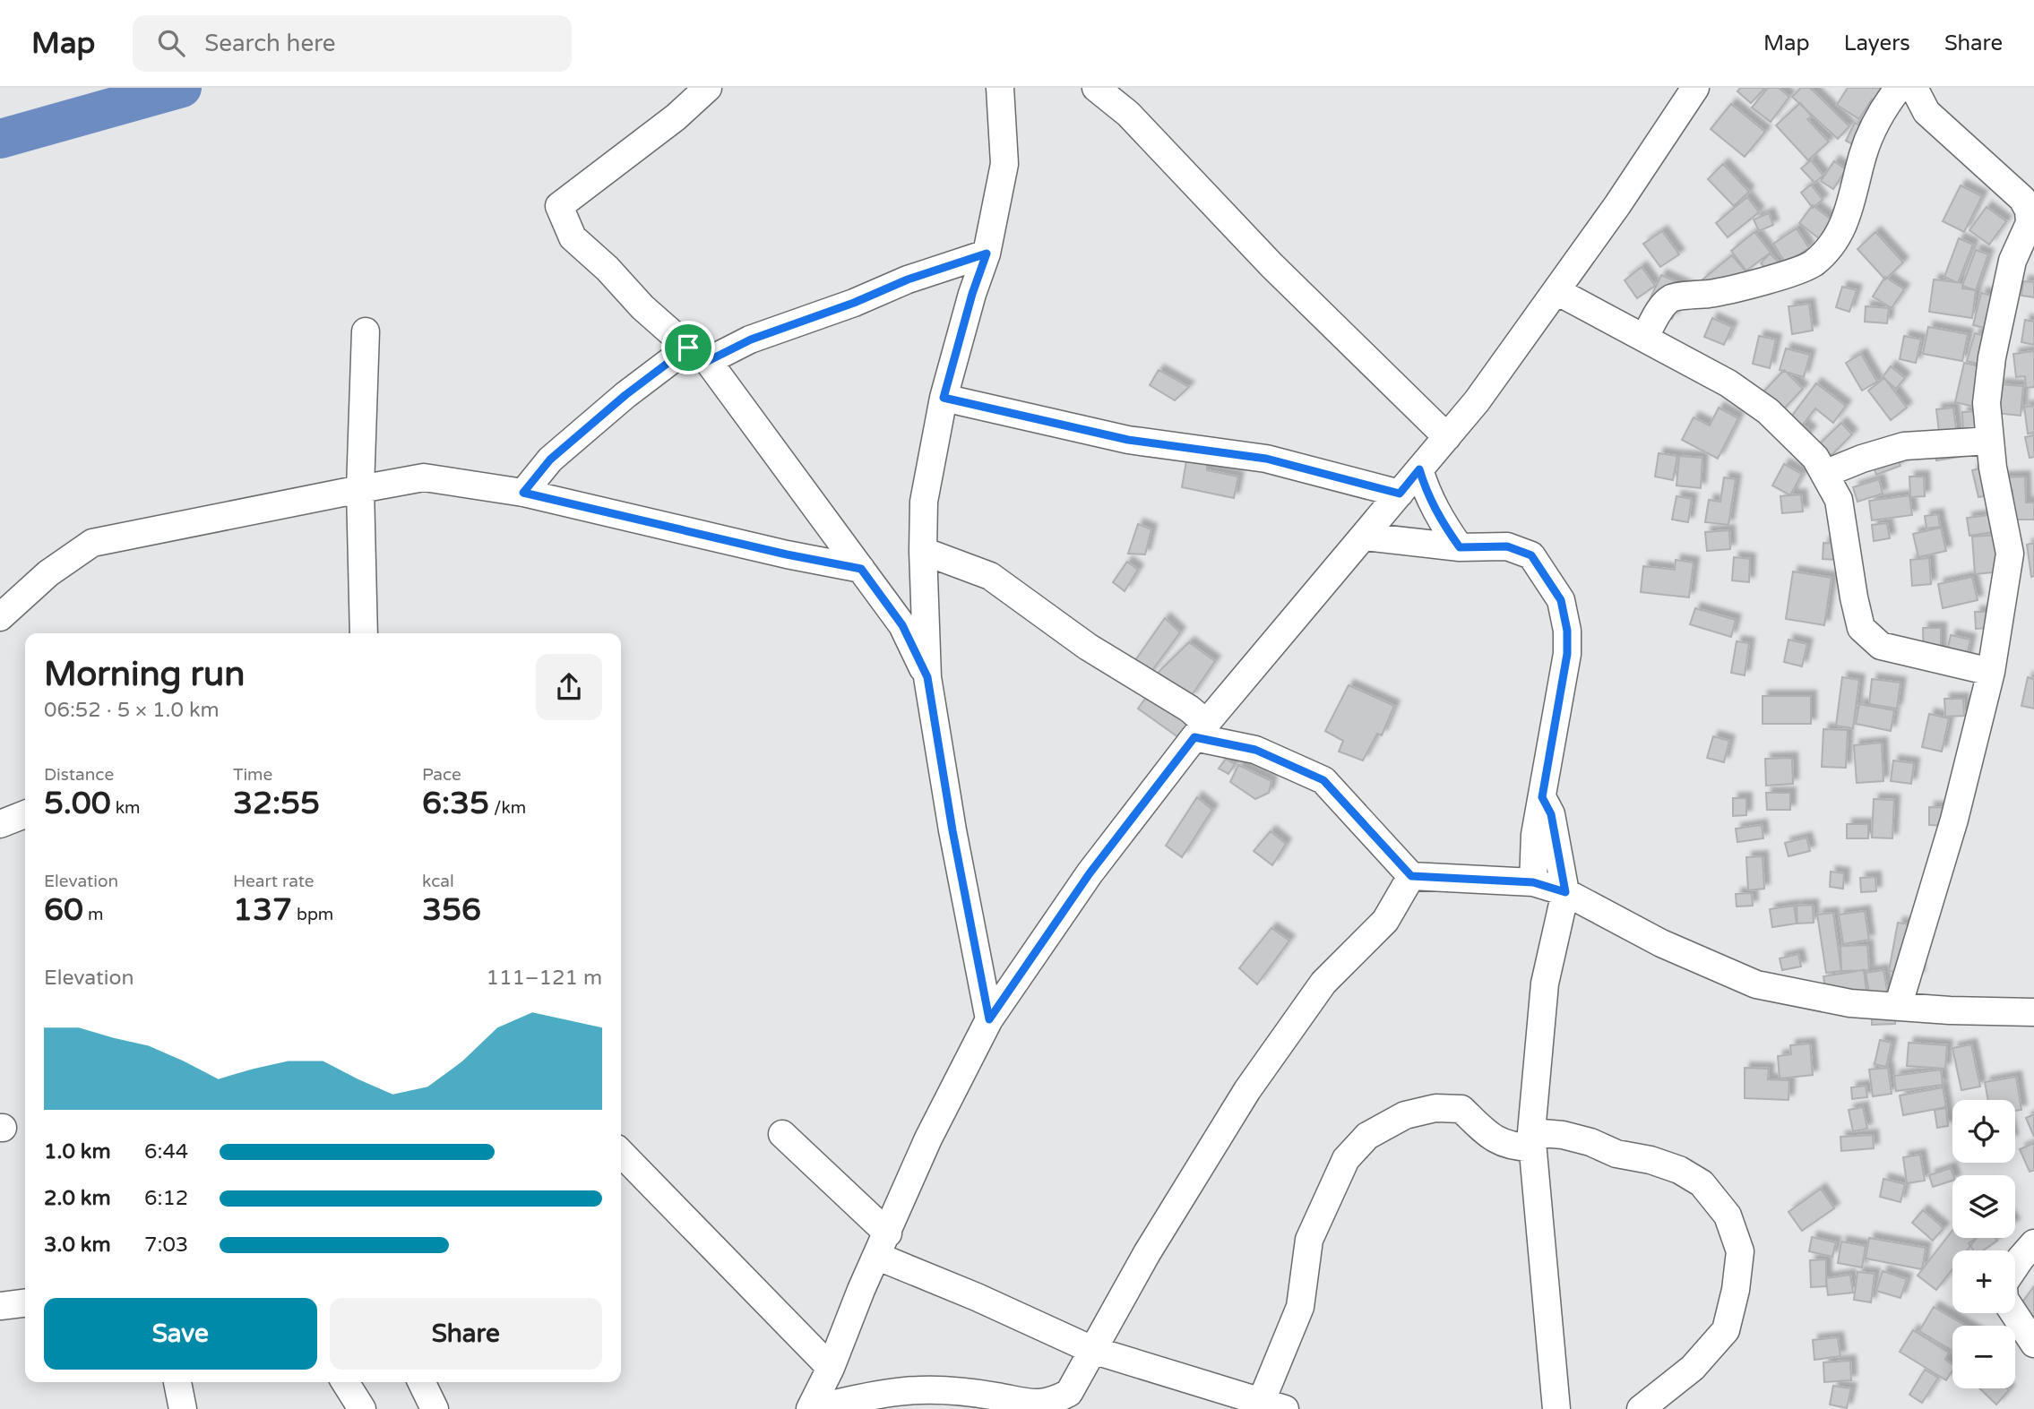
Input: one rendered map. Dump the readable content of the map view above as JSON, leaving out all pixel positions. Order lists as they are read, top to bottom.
{
  "page": {
    "header": "Map",
    "search": "Search here",
    "nav": ["Map", "Layers", "Share"],
    "heading": ["Morning run", "06:52 · 5 × 1.0 km"],
    "stats": [
      ["Distance", "5.00 km"],
      ["Time", "32:55"],
      ["Pace", "6:35 /km"],
      ["Elevation", "60 m"],
      ["Heart rate", "137 bpm"],
      ["kcal", "356"]
    ],
    "chart": ["Elevation", "111–121 m"],
    "map_buttons": ["+", "−"],
    "list": [
      {
        "name": "1.0 km",
        "note": "6:44"
      },
      {
        "name": "2.0 km",
        "note": "6:12"
      },
      {
        "name": "3.0 km",
        "note": "7:03"
      }
    ],
    "buttons": ["Save", "Share"]
  }
}
